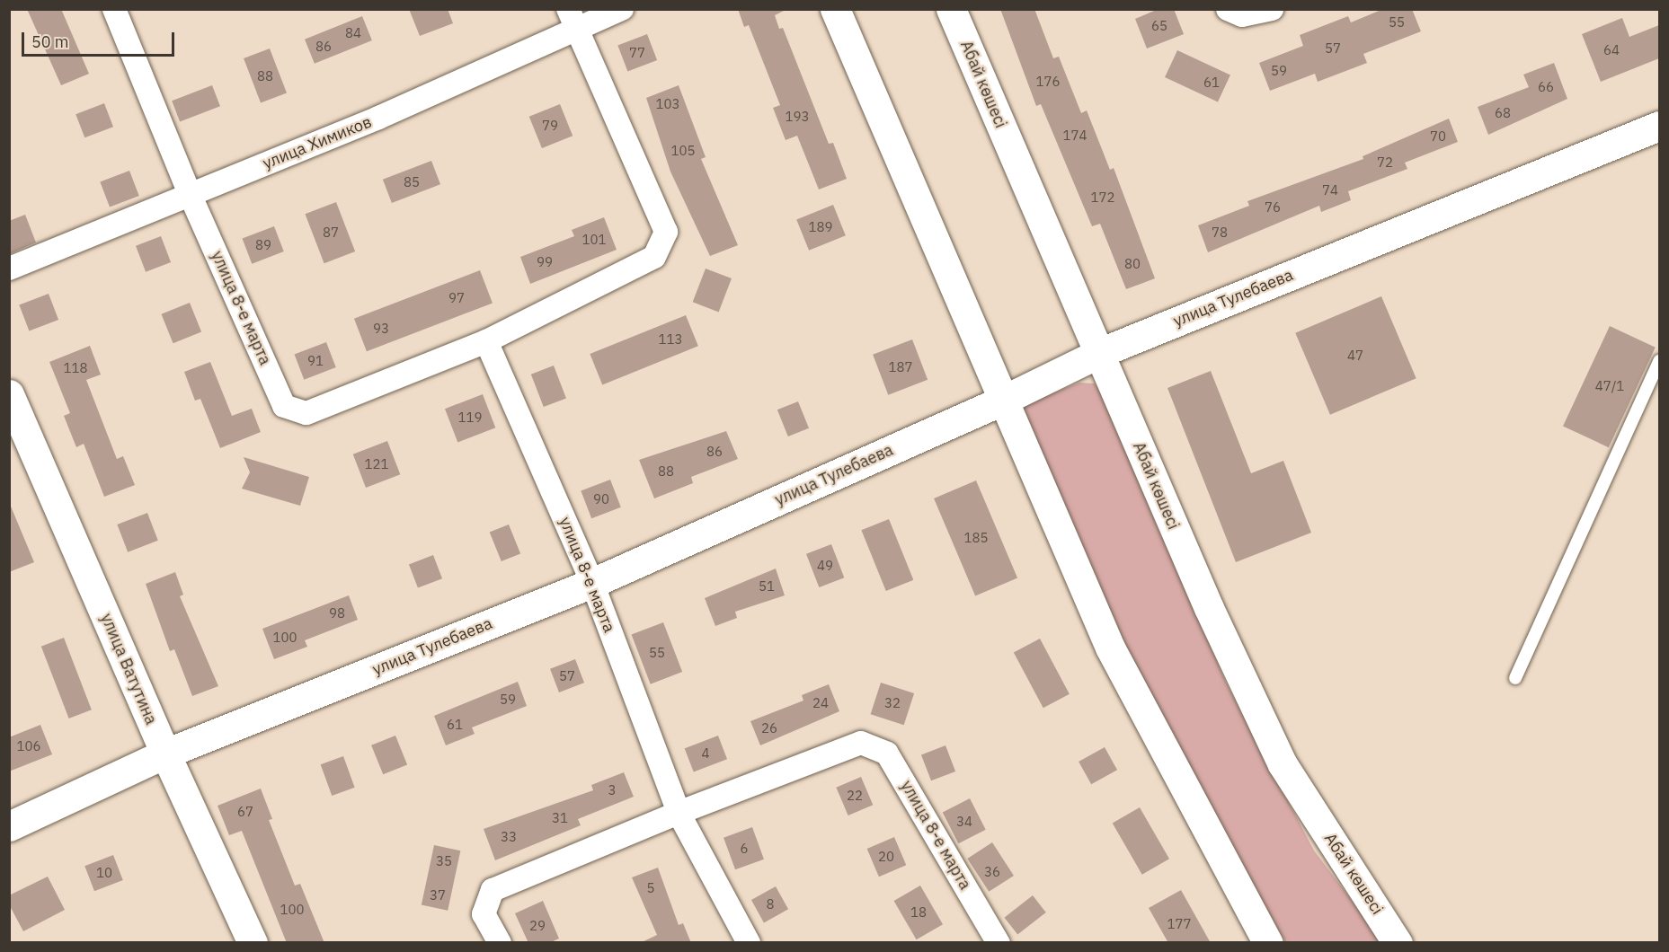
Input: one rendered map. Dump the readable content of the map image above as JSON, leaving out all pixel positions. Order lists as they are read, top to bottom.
{
  "streets": {
    "street": [
      "Абай көшесі",
      "улица Химиков",
      "улица Тулебаева",
      "улица 8-е марта",
      "улица Ватутина"
    ]
  },
  "crossings": [
    ["Абай көшесі", "улица Тулебаева"],
    ["улица Химиков", "улица 8-е марта"],
    ["улица Тулебаева", "улица 8-е марта"],
    ["улица Тулебаева", "улица Ватутина"]
  ],
  "house_numbers": [
    "55",
    "65",
    "84",
    "86",
    "57",
    "64",
    "77",
    "59",
    "88",
    "176",
    "61",
    "66",
    "103",
    "68",
    "193",
    "79",
    "174",
    "70",
    "105",
    "72",
    "85",
    "74",
    "172",
    "76",
    "189",
    "87",
    "78",
    "101",
    "89",
    "99",
    "80",
    "97",
    "93",
    "113",
    "47",
    "91",
    "187",
    "118",
    "47/1",
    "119",
    "86",
    "121",
    "88",
    "90",
    "185",
    "49",
    "51",
    "98",
    "100",
    "55",
    "57",
    "59",
    "24",
    "32",
    "61",
    "26",
    "106",
    "4",
    "3",
    "22",
    "67",
    "31",
    "34",
    "33",
    "6",
    "20",
    "35",
    "36",
    "10",
    "5",
    "37",
    "8",
    "100",
    "18",
    "177",
    "29"
  ],
  "scale_bar": "50 m"
}
